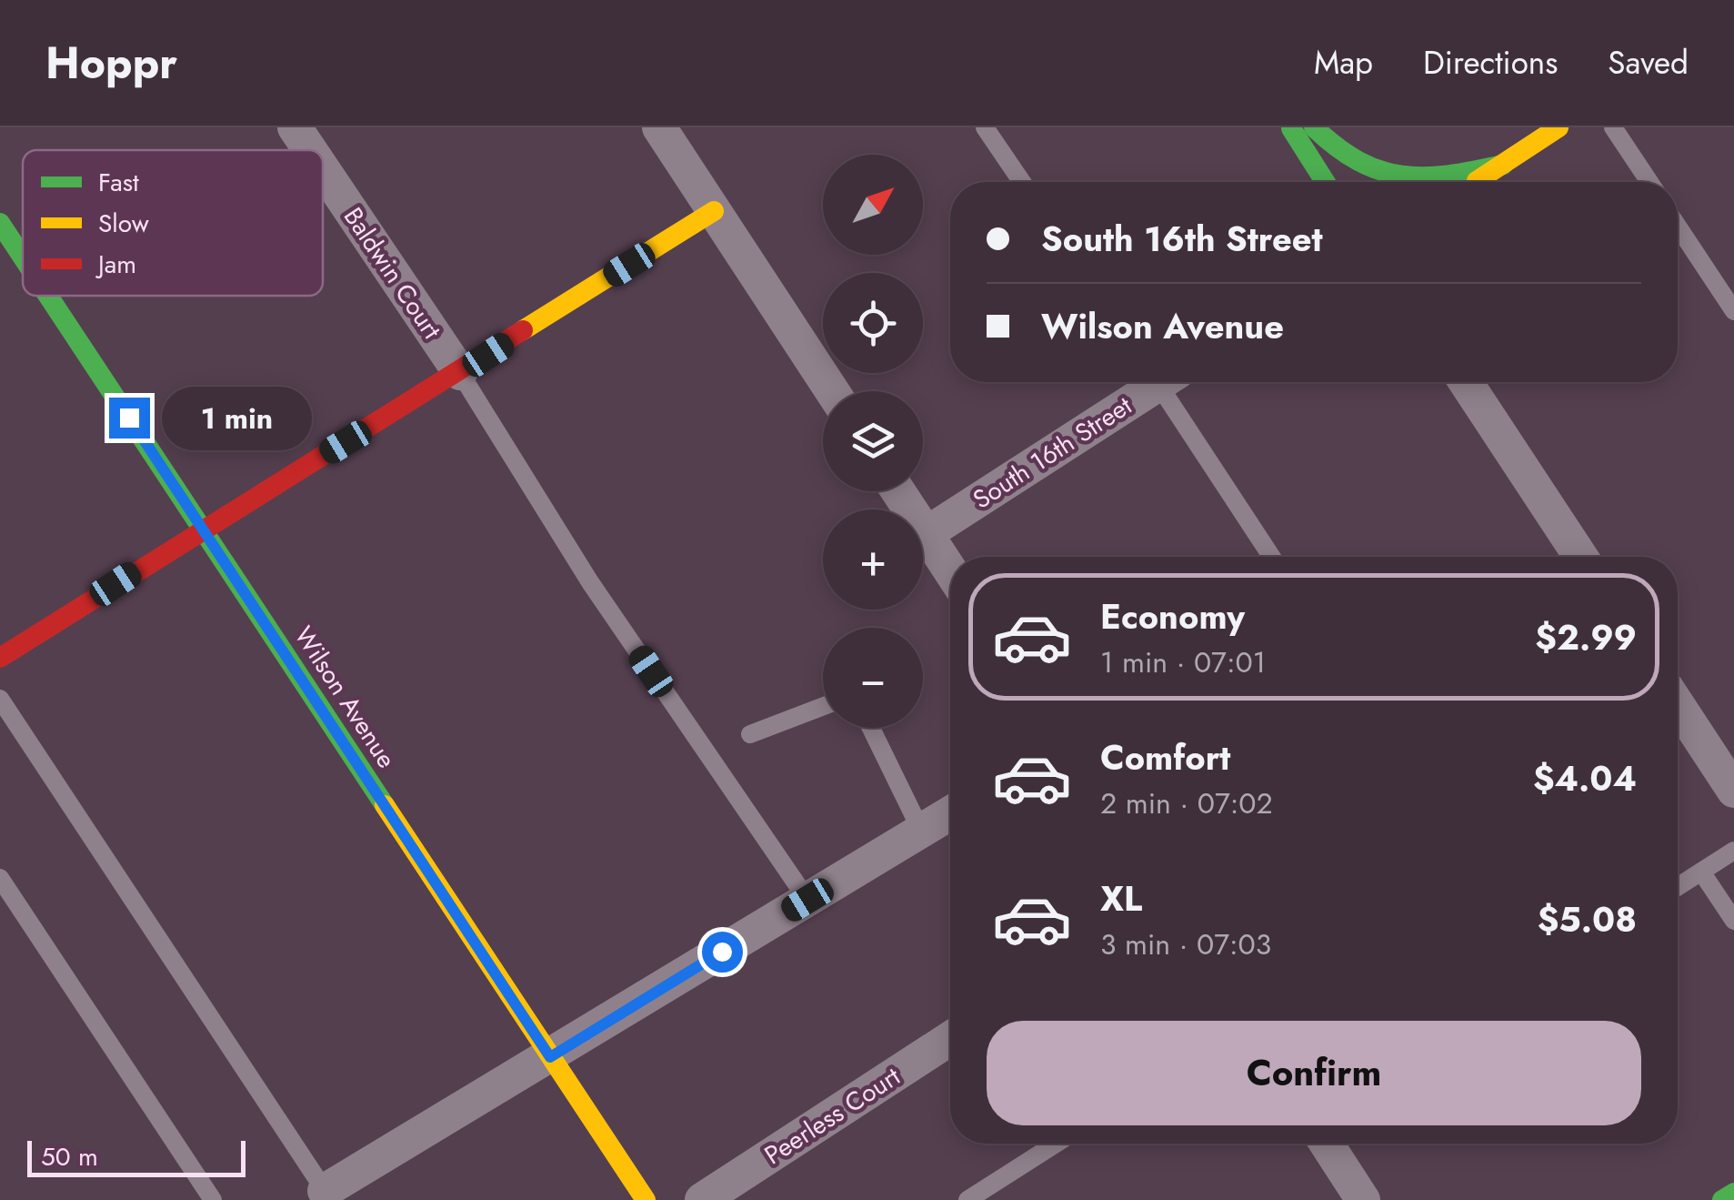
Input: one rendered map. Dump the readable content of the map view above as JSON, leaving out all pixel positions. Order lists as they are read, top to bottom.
{
  "streets": {
    "street": [
      "Baldwin Court",
      "South 16th Street",
      "Wilson Avenue",
      "Peerless Court"
    ]
  },
  "legend": ["Fast", "Slow", "Jam"],
  "scale_bar": "50 m",
  "north": "top right",
  "page": {
    "header": "Hoppr",
    "nav": ["Map", "Directions", "Saved"],
    "map_buttons": ["+", "−"],
    "banner": ["South 16th Street", "Wilson Avenue"],
    "bubble": "1 min",
    "list": [
      {
        "name": "Economy",
        "note": "1 min · 07:01",
        "value": "$2.99"
      },
      {
        "name": "Comfort",
        "note": "2 min · 07:02",
        "value": "$4.04"
      },
      {
        "name": "XL",
        "note": "3 min · 07:03",
        "value": "$5.08"
      }
    ],
    "buttons": "Confirm",
    "scale": "50 m"
  }
}
